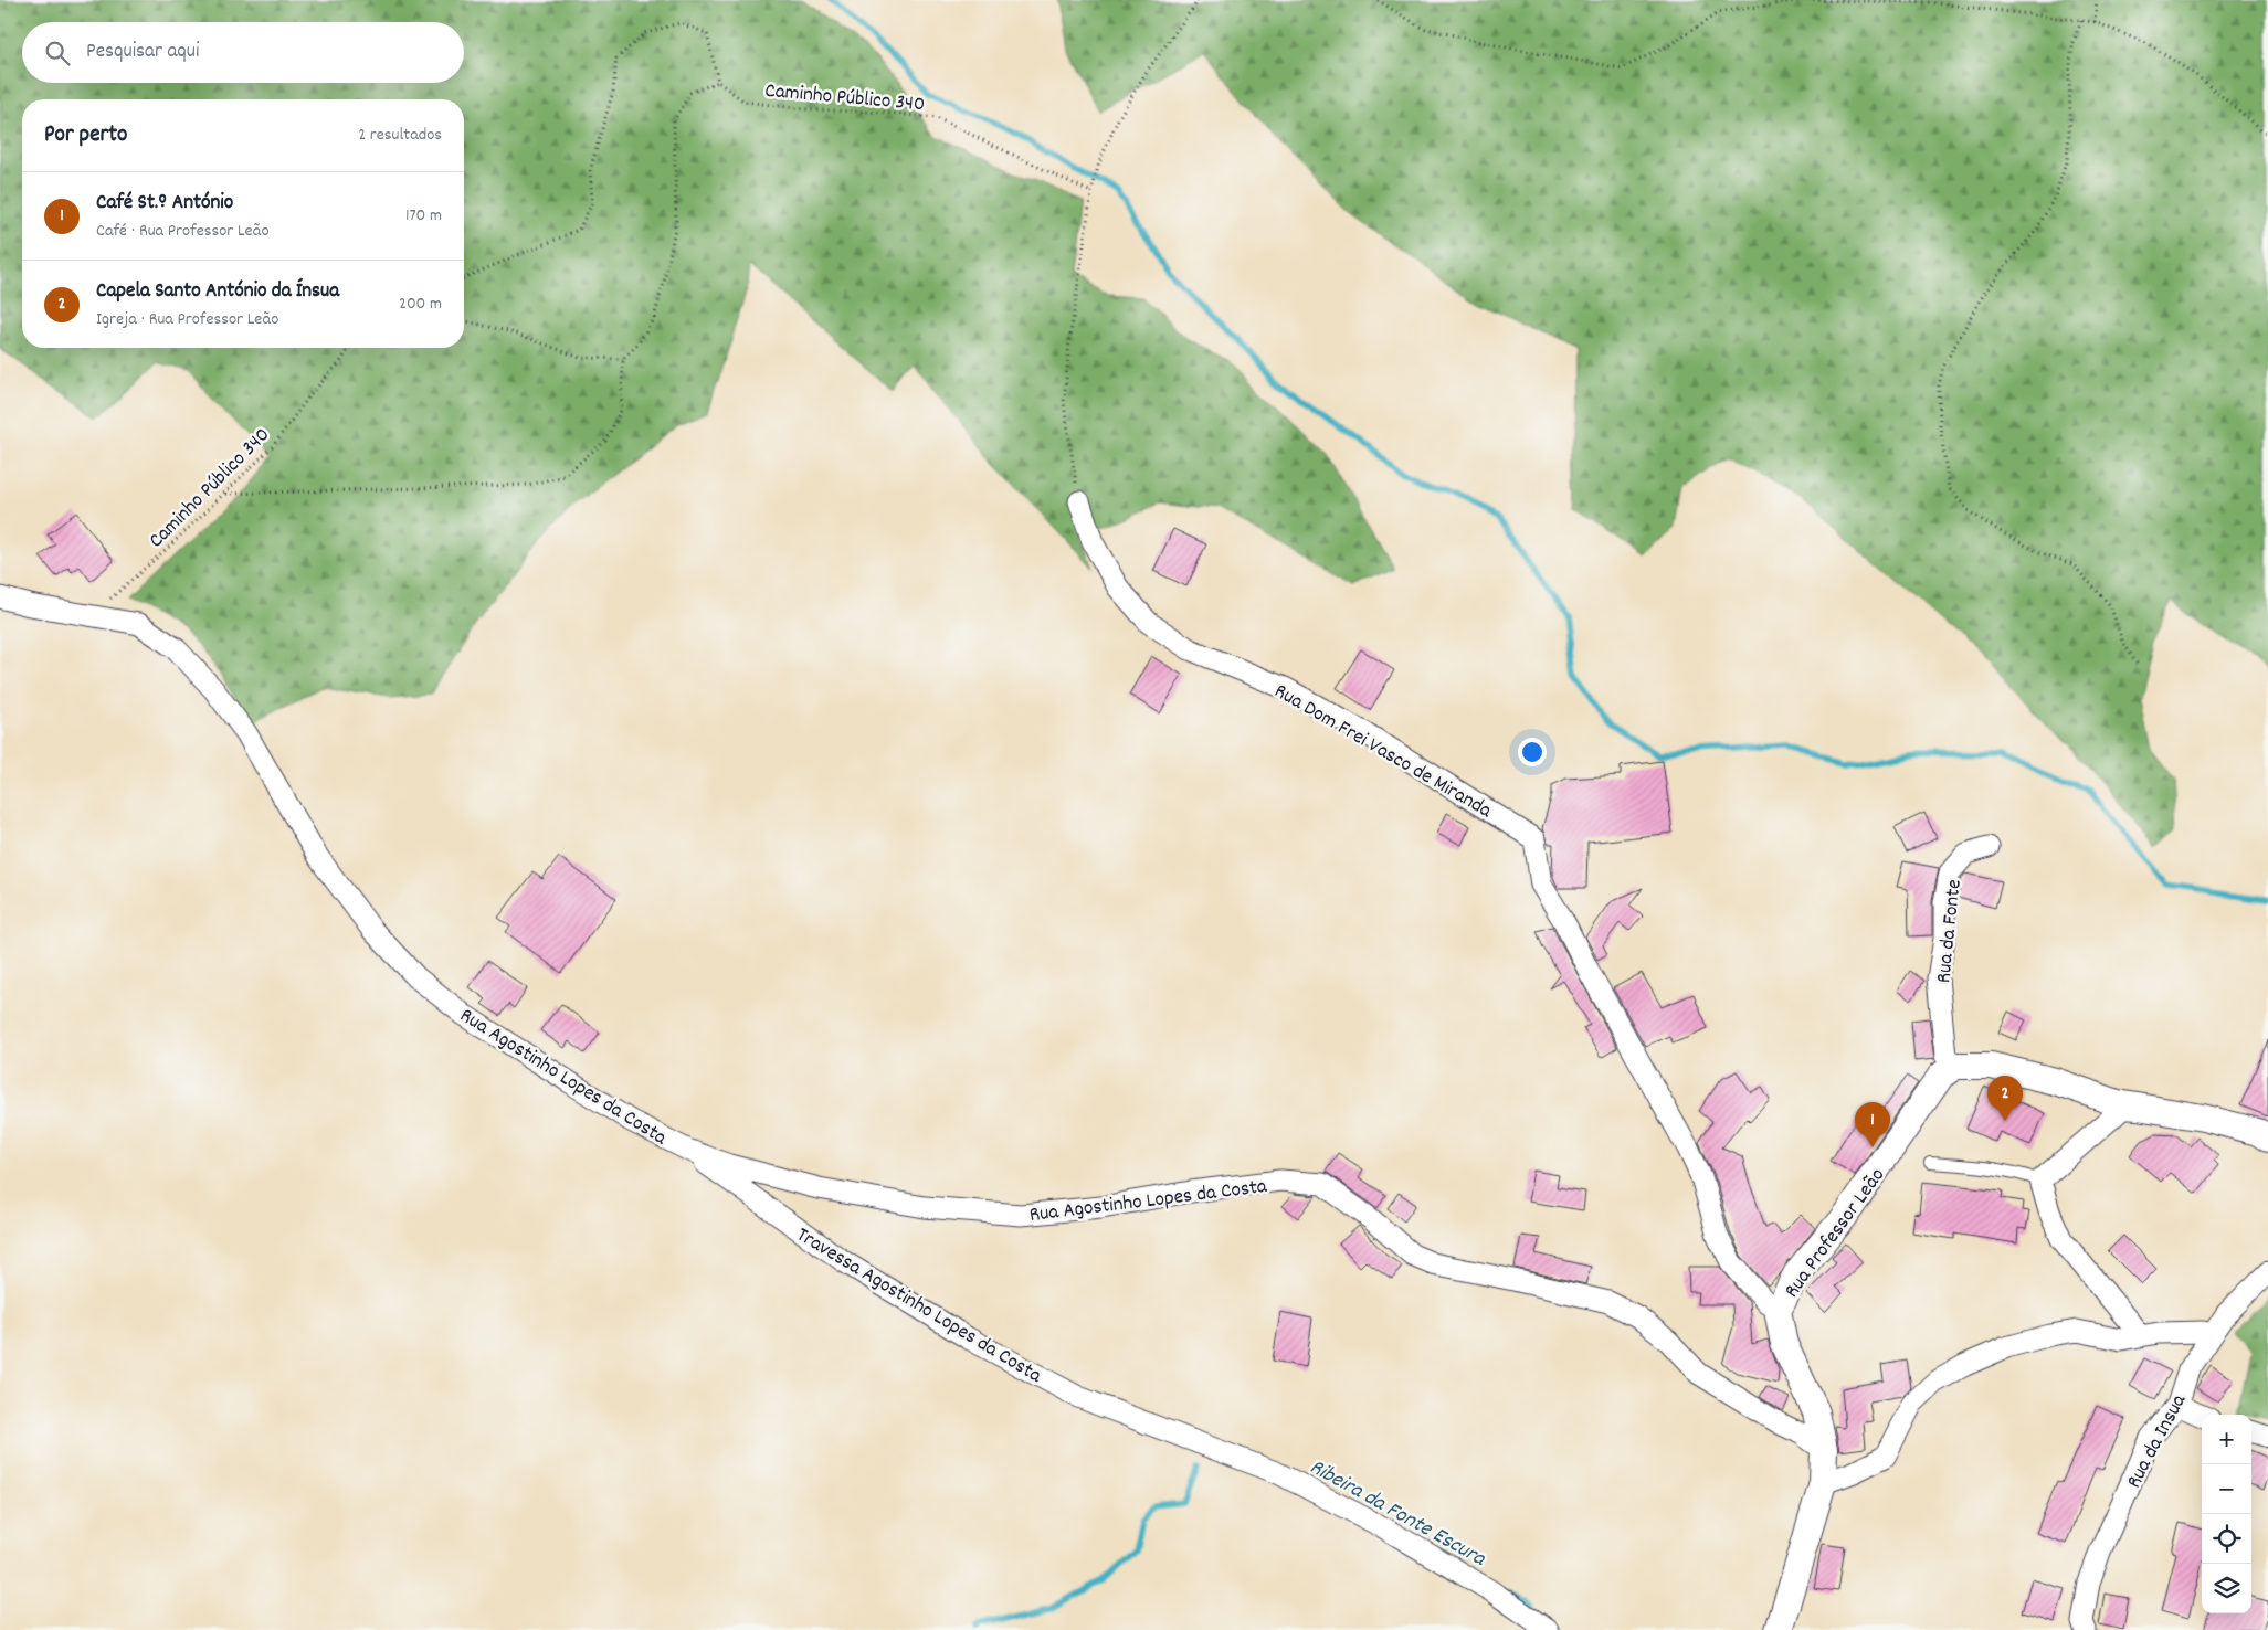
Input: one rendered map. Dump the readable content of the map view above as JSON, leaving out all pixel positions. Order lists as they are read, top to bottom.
{
  "streets": {
    "street": [
      "Rua Dom Frei Vasco de Miranda",
      "Rua da Fonte",
      "Rua Agostinho Lopes da Costa",
      "Rua Professor Leão",
      "Travessa Agostinho Lopes da Costa",
      "Rua da Insua"
    ],
    "path": ["Caminho Público 340"]
  },
  "crossings": [
    ["Caminho Público 340", "Rua Agostinho Lopes da Costa"],
    ["Rua Dom Frei Vasco de Miranda", "Rua Professor Leão"],
    ["Rua da Fonte", "Rua Professor Leão"],
    ["Rua Agostinho Lopes da Costa", "Rua Professor Leão"],
    ["Rua Agostinho Lopes da Costa", "Travessa Agostinho Lopes da Costa"]
  ],
  "water": ["Ribeira da Fonte Escura"],
  "page": {
    "search": "Pesquisar aqui",
    "heading": ["Por perto", "2 resultados"],
    "list": [
      {
        "mark": "1",
        "name": "Café St.º António",
        "note": "Café · Rua Professor Leão",
        "value": "170 m"
      },
      {
        "mark": "2",
        "name": "Capela Santo António da Ínsua",
        "note": "Igreja · Rua Professor Leão",
        "value": "200 m"
      }
    ],
    "pins": ["2", "1"],
    "map_buttons": ["+", "−"]
  }
}
